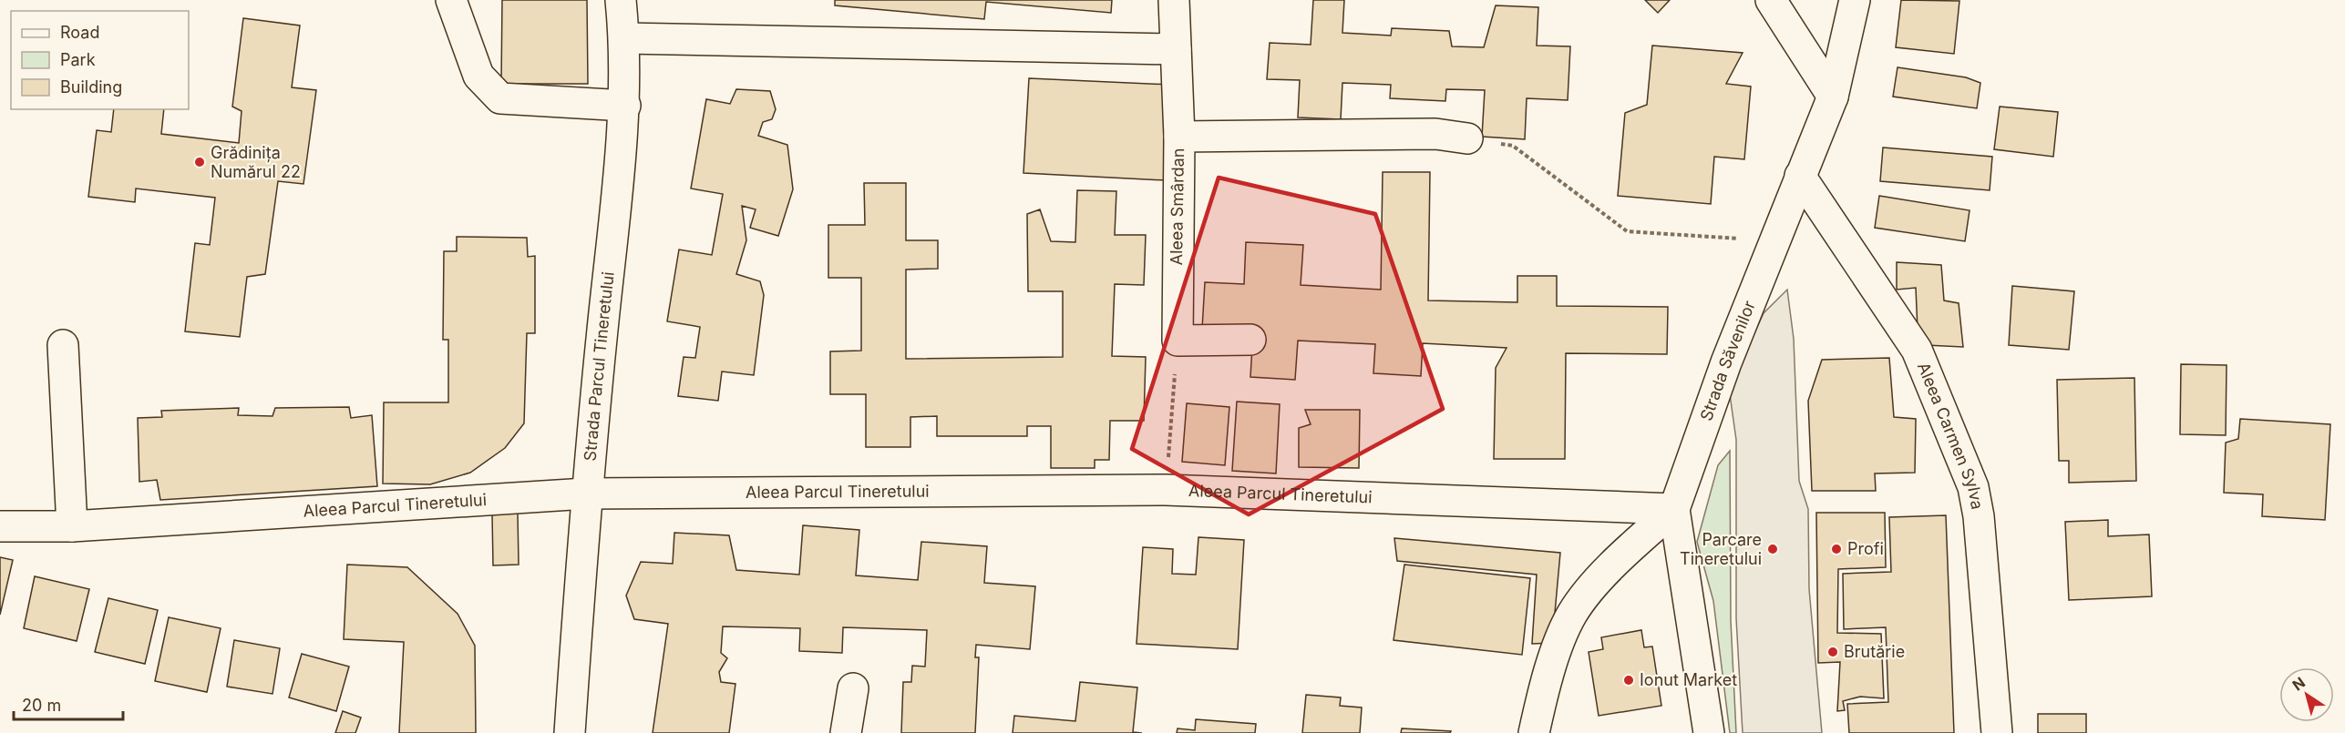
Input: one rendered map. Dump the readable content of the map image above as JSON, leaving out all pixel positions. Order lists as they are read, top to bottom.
{
  "streets": {
    "street": [
      "Aleea Smârdan",
      "Strada Săvenilor",
      "Strada Parcul Tineretului",
      "Aleea Carmen Sylva",
      "Aleea Parcul Tineretului"
    ]
  },
  "crossings": [
    ["Strada Săvenilor", "Aleea Carmen Sylva"],
    ["Strada Săvenilor", "Aleea Parcul Tineretului"],
    ["Strada Parcul Tineretului", "Aleea Parcul Tineretului"]
  ],
  "places": [
    "Grădinița Numărul 22",
    "Parcare Tineretului",
    "Profi",
    "Brutărie",
    "Ionut Market"
  ],
  "legend": ["Road", "Park", "Building"],
  "scale_bar": "20 m",
  "north": "top left"
}
